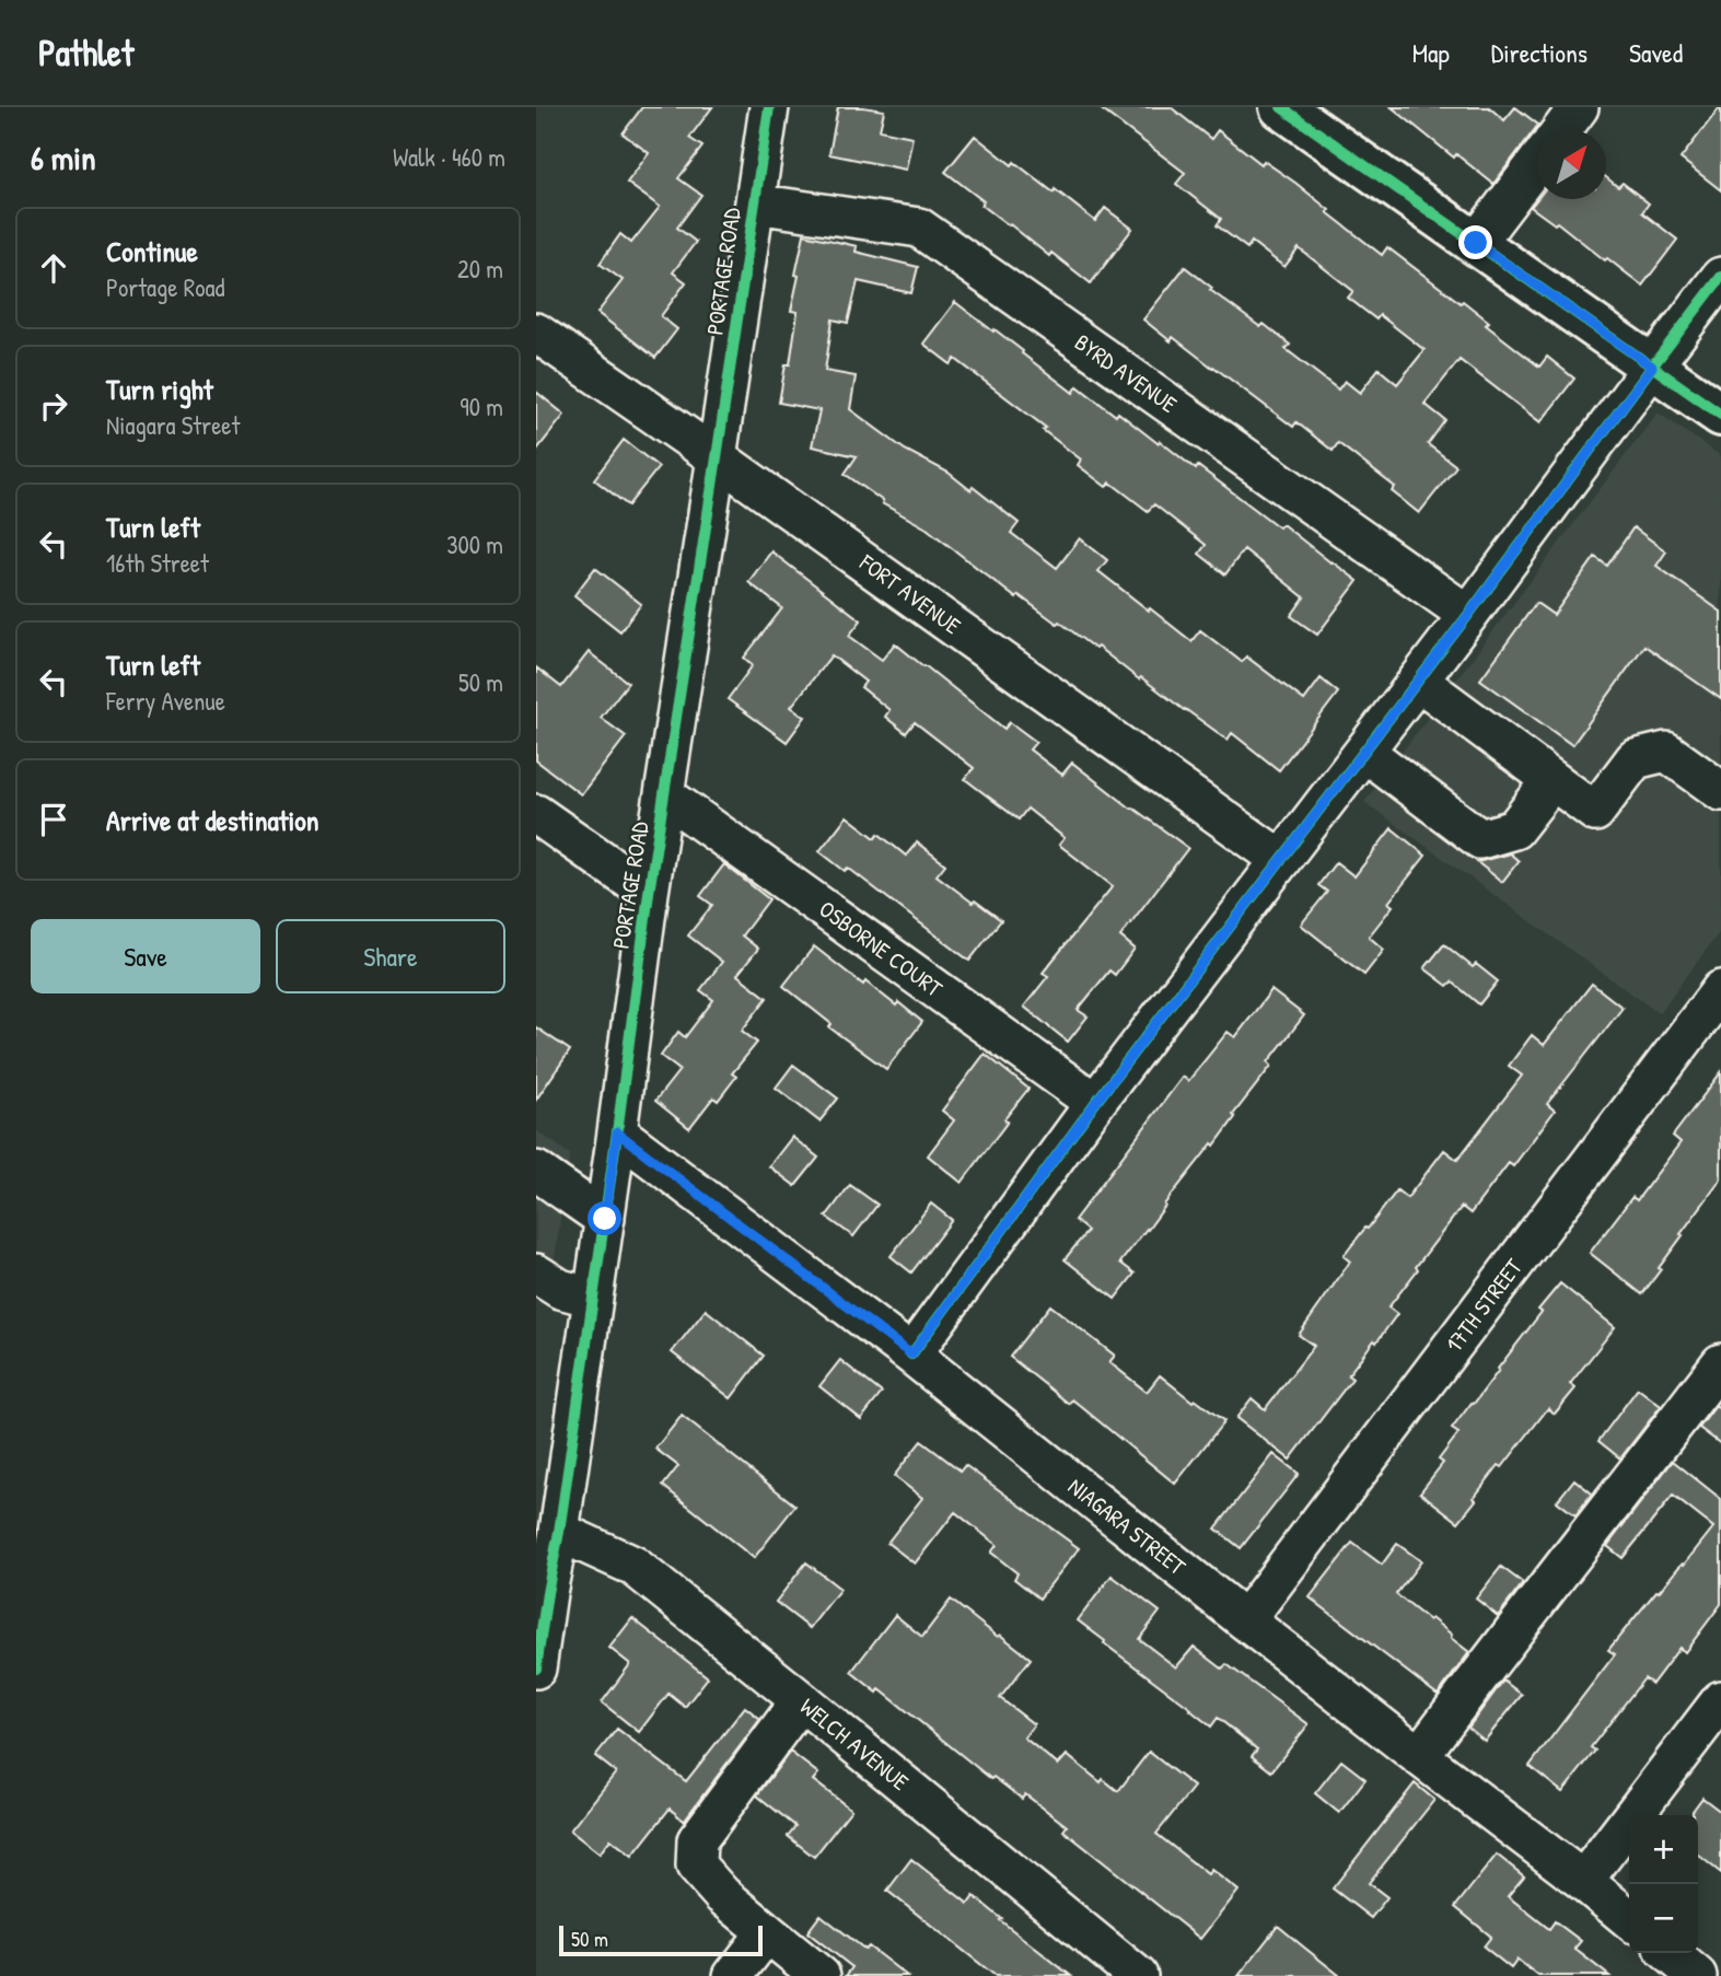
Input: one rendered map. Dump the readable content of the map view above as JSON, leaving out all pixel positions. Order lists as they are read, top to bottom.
{
  "streets": {
    "street": [
      "PORTAGE ROAD",
      "BYRD AVENUE",
      "FORT AVENUE",
      "OSBORNE COURT",
      "17TH STREET",
      "NIAGARA STREET",
      "WELCH AVENUE"
    ]
  },
  "crossings": [
    ["PORTAGE ROAD", "BYRD AVENUE"],
    ["PORTAGE ROAD", "FORT AVENUE"],
    ["PORTAGE ROAD", "OSBORNE COURT"],
    ["PORTAGE ROAD", "NIAGARA STREET"],
    ["PORTAGE ROAD", "WELCH AVENUE"],
    ["17TH STREET", "NIAGARA STREET"]
  ],
  "scale_bar": "50 m",
  "north": "top right",
  "page": {
    "header": "Pathlet",
    "nav": ["Map", "Directions", "Saved"],
    "heading": ["6 min", "Walk · 460 m"],
    "list": [
      ["Continue", "Portage Road", "20 m"],
      ["Turn right", "Niagara Street", "90 m"],
      ["Turn left", "16th Street", "300 m"],
      ["Turn left", "Ferry Avenue", "50 m"],
      "Arrive at destination"
    ],
    "buttons": ["Save", "Share"],
    "map_buttons": ["+", "−"],
    "scale": "50 m"
  }
}
